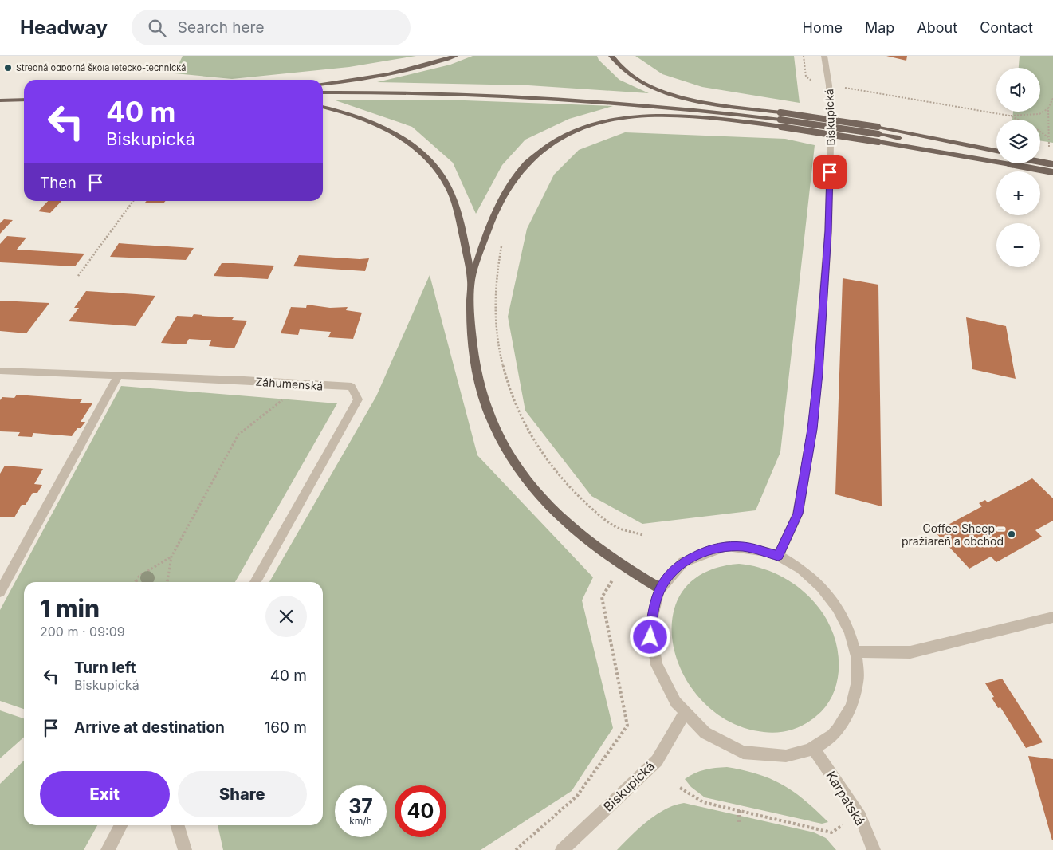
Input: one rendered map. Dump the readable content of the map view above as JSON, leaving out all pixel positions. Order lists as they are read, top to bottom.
{
  "streets": {
    "street": ["Biskupická", "Záhumenská", "Karpatská"]
  },
  "places": ["Stredná odborná škola letecko-technická", "Coffee Sheep – pražiareň a obchod"],
  "page": {
    "header": "Headway",
    "search": "Search here",
    "nav": [
      "Home",
      "Map",
      "About",
      "Contact"
    ],
    "map_buttons": ["+", "−"],
    "turn": ["40 m", "Biskupická"],
    "then": "Then",
    "heading": ["1 min", "200 m · 09:09"],
    "list": [
      {
        "name": "Turn left",
        "note": "Biskupická",
        "value": "40 m"
      },
      {
        "name": "Arrive at destination",
        "value": "160 m"
      }
    ],
    "buttons": ["Exit", "Share"],
    "speed": "37 km/h",
    "limit": "40"
  }
}
